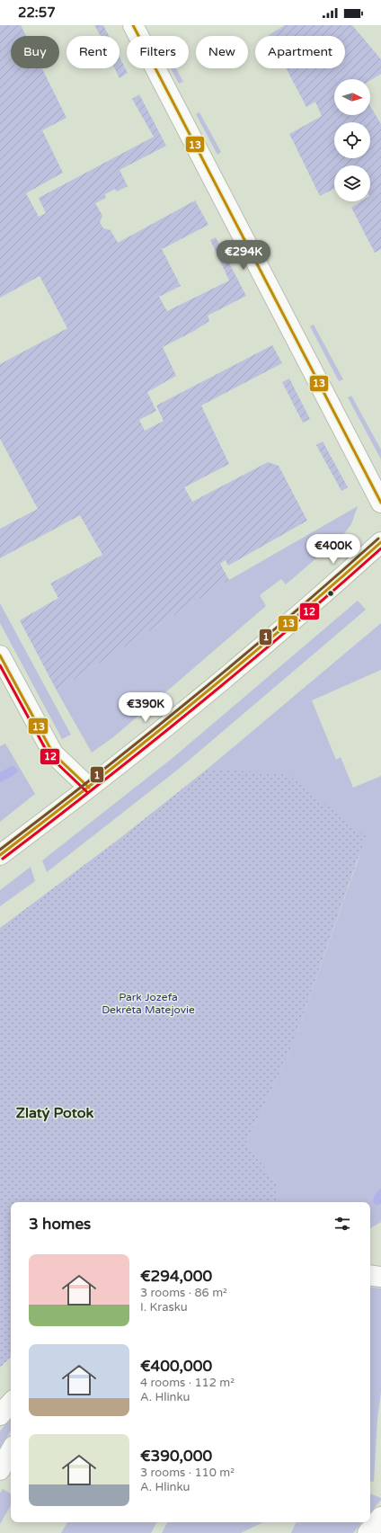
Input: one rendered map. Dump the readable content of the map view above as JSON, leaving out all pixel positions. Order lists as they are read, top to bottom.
{
  "districts": ["Zlatý Potok"],
  "parks": ["Park Jozefa Dekréta Matejovie"],
  "lines": ["transit line 13", "transit line 1", "transit line 12"],
  "north": "right",
  "page": {
    "status": "22:57",
    "chip": [
      "Buy",
      "Rent",
      "Filters",
      "New",
      "Apartment"
    ],
    "price": ["€294K", "€400K", "€390K"],
    "heading": "3 homes",
    "list": [
      {
        "name": "€294,000",
        "note": "3 rooms · 86 m² · I. Krasku"
      },
      {
        "name": "€400,000",
        "note": "4 rooms · 112 m² · A. Hlinku"
      },
      {
        "name": "€390,000",
        "note": "3 rooms · 110 m² · A. Hlinku"
      }
    ]
  }
}
